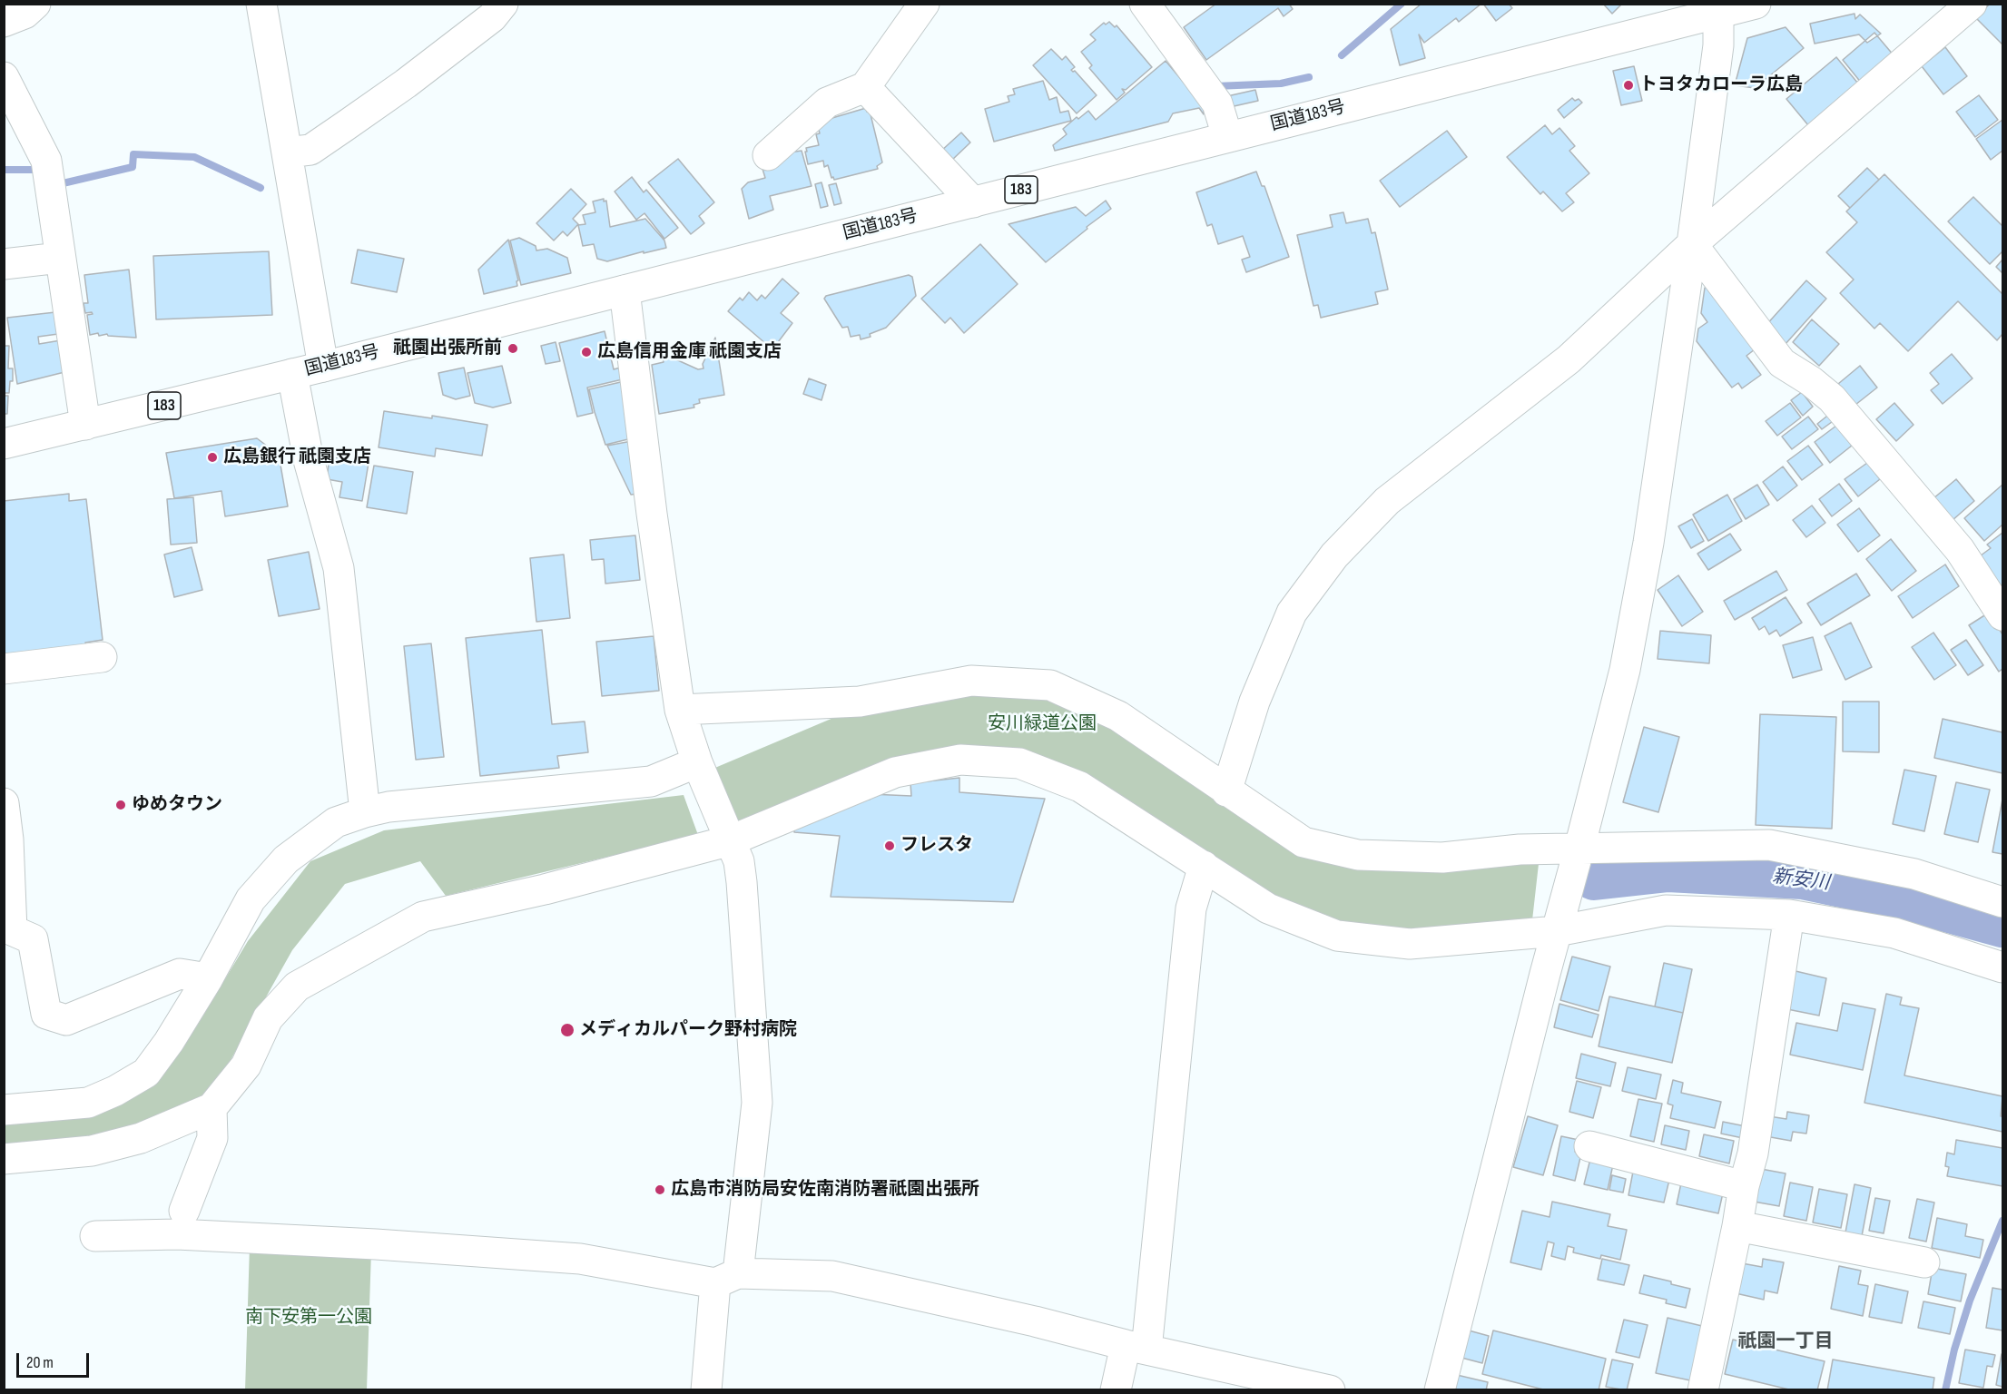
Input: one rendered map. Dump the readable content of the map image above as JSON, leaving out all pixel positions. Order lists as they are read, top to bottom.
{
  "streets": {
    "main road": ["国道183号", "183"]
  },
  "districts": ["祇園一丁目"],
  "water": ["新安川"],
  "parks": ["安川緑道公園", "南下安第一公園"],
  "places": [
    "トヨタカローラ広島",
    "祇園出張所前",
    "広島信用金庫 祇園支店",
    "広島銀行 祇園支店",
    "ゆめタウン",
    "フレスタ",
    "メディカルパーク野村病院",
    "広島市消防局安佐南消防署祇園出張所"
  ],
  "scale_bar": "20 m"
}
